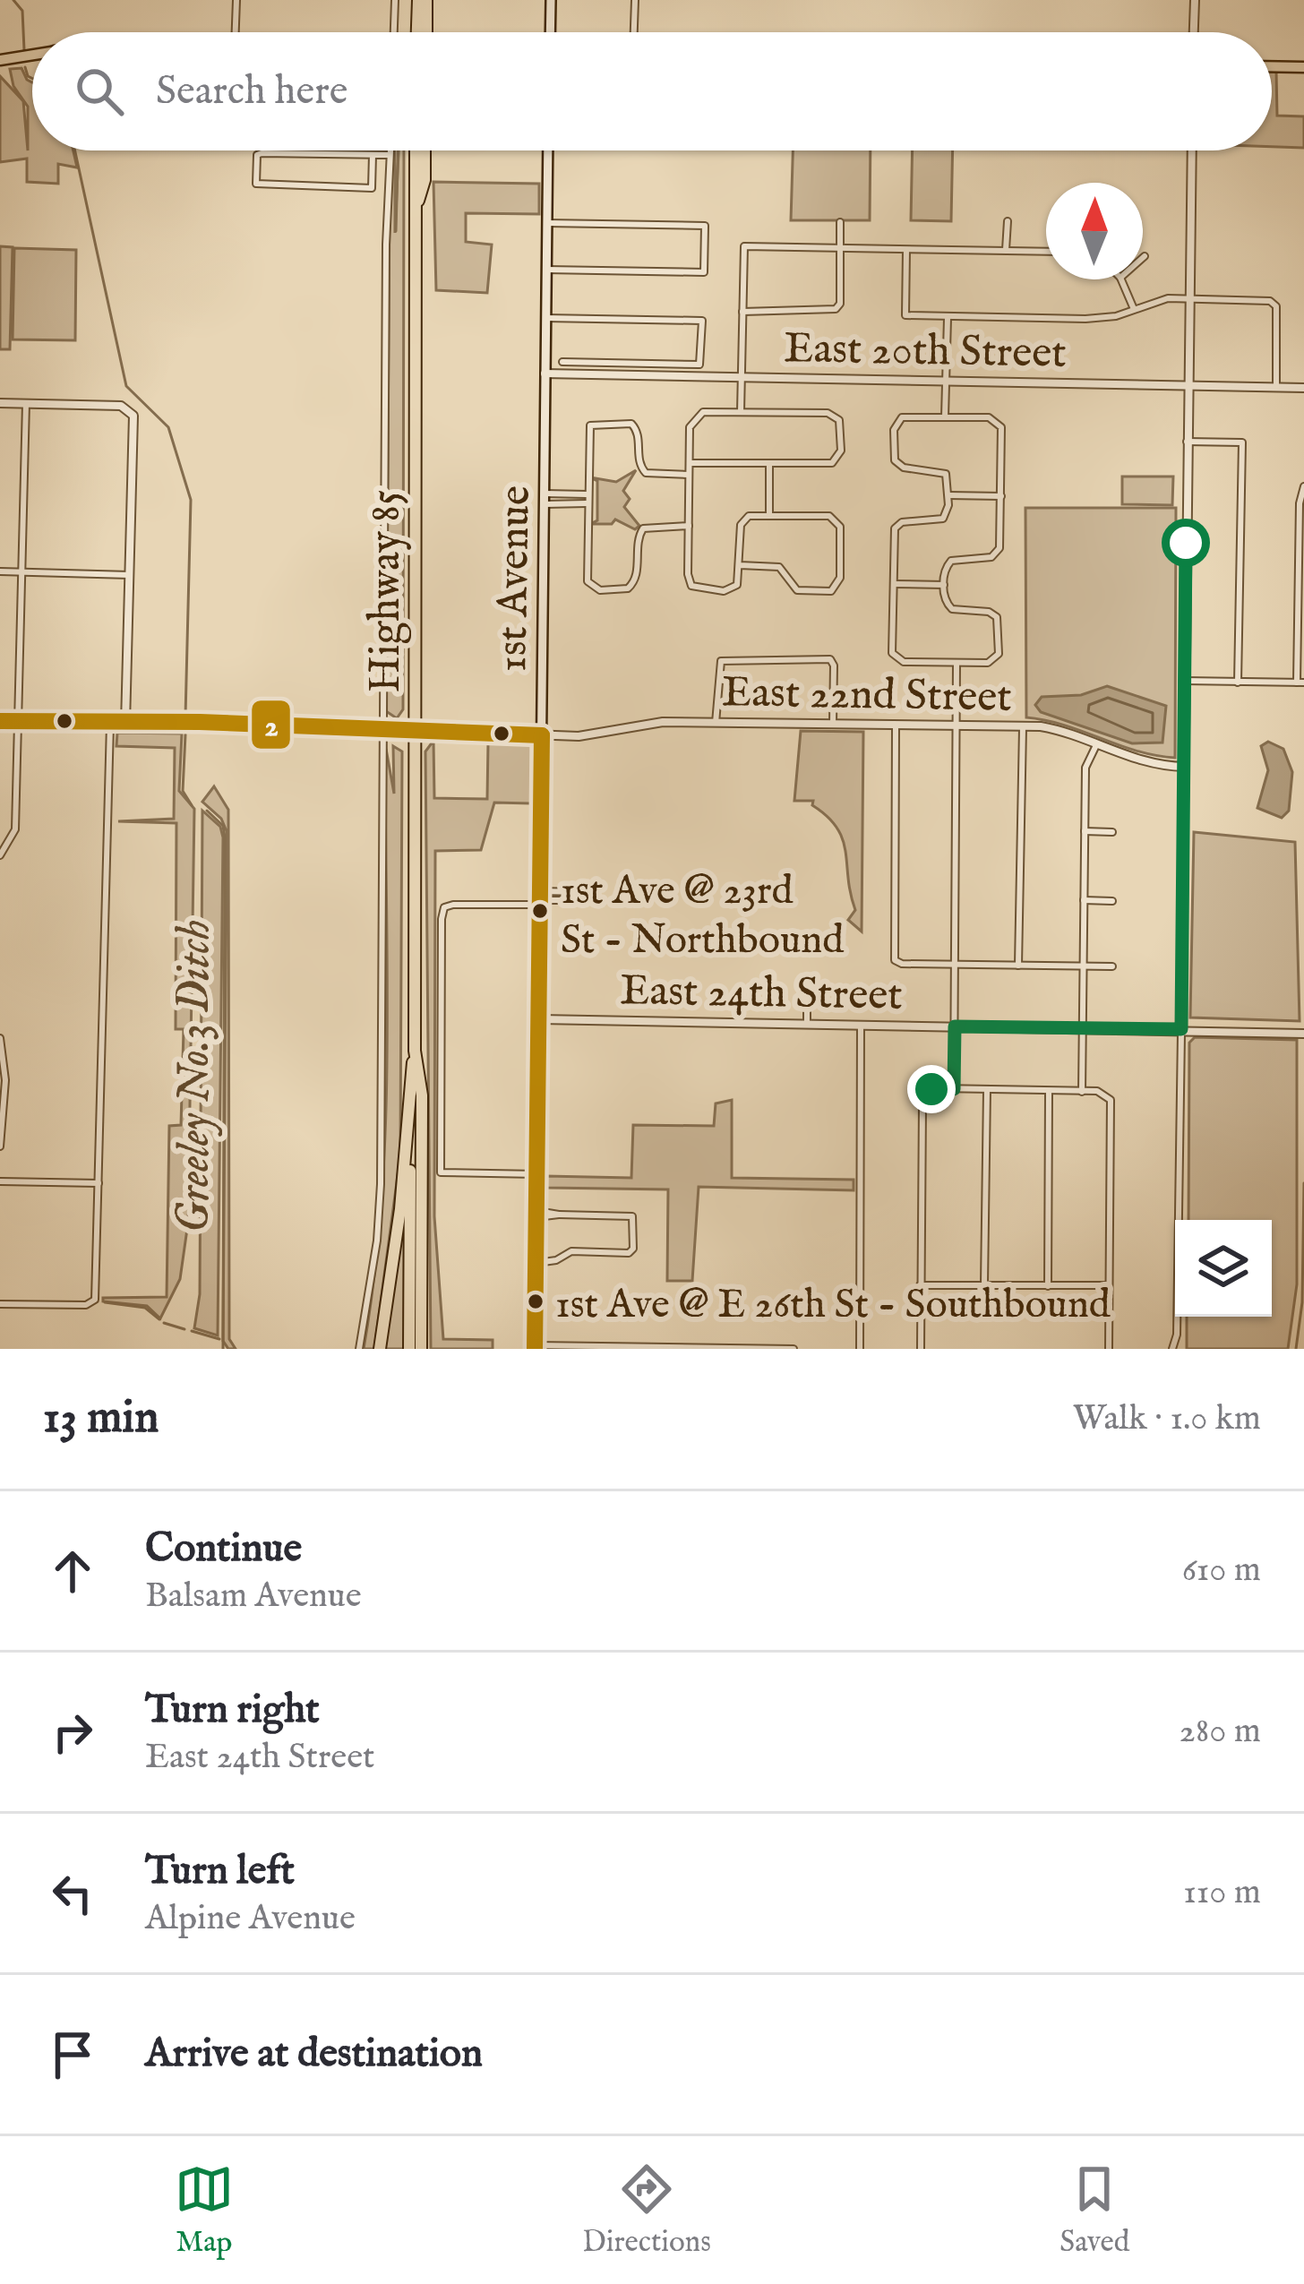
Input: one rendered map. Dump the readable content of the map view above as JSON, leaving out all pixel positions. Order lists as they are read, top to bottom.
{
  "streets": {
    "highway": ["Highway 85"],
    "main road": ["1st Avenue"],
    "street": ["East 20th Street", "East 22nd Street", "East 24th Street"]
  },
  "crossings": [
    ["East 20th Street", "1st Avenue"],
    ["1st Avenue", "East 22nd Street"],
    ["1st Avenue", "East 24th Street"],
    ["Highway 85", "East 22nd Street"]
  ],
  "water": ["Greeley No.3 Ditch"],
  "places": ["1st Ave @ 23rd St - Northbound", "1st Ave @ E 26th St - Southbound"],
  "lines": ["transit line 2"],
  "north": "top",
  "page": {
    "search": "Search here",
    "heading": ["13 min", "Walk · 1.0 km"],
    "list": [
      ["Continue", "Balsam Avenue", "610 m"],
      ["Turn right", "East 24th Street", "280 m"],
      ["Turn left", "Alpine Avenue", "110 m"],
      "Arrive at destination"
    ],
    "nav": ["Map", "Directions", "Saved"]
  }
}
